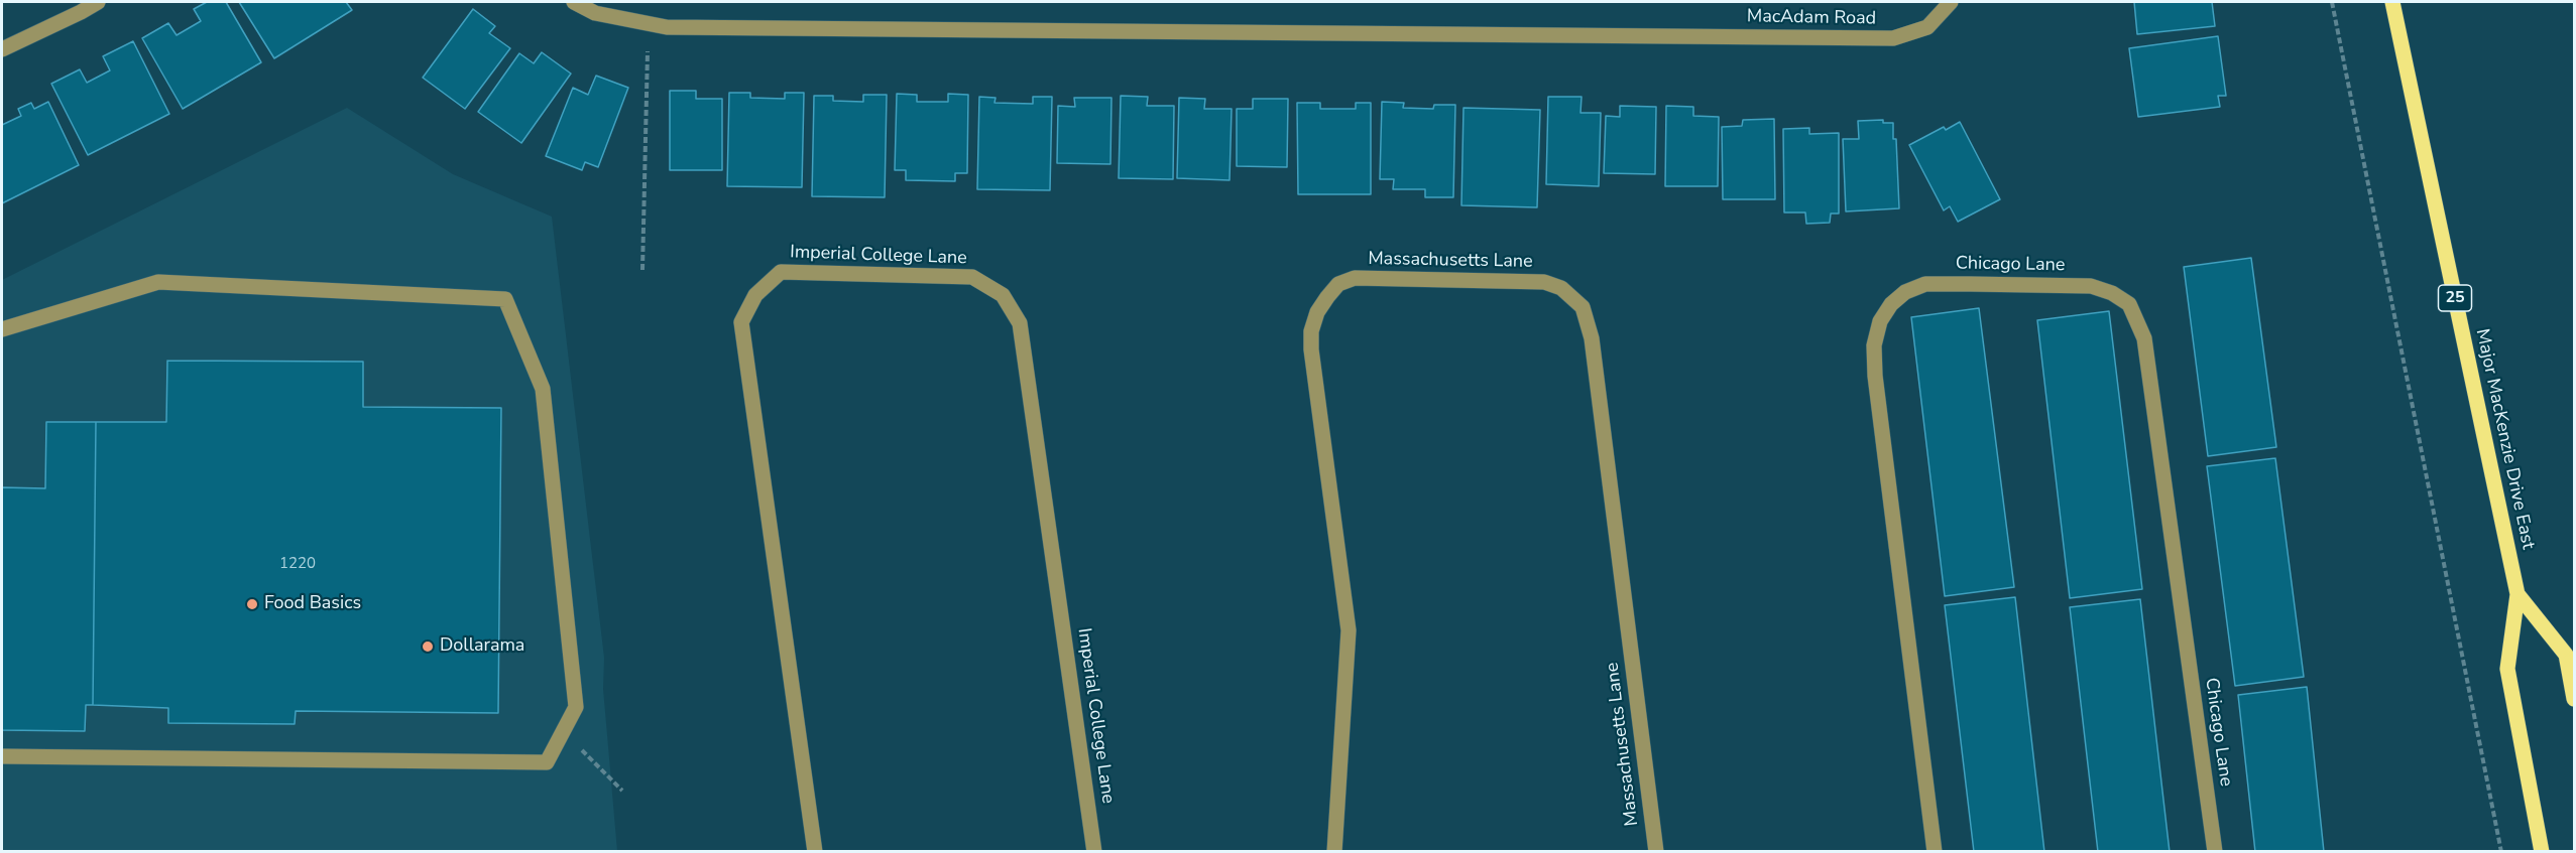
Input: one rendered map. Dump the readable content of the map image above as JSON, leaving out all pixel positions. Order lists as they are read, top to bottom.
{
  "streets": {
    "main road": ["25", "Major MacKenzie Drive East"],
    "street": [
      "MacAdam Road",
      "Imperial College Lane",
      "Massachusetts Lane",
      "Chicago Lane"
    ]
  },
  "crossings": [
    ["25", "Major MacKenzie Drive East"]
  ],
  "places": ["Food Basics", "Dollarama"],
  "house_numbers": ["1220"]
}
